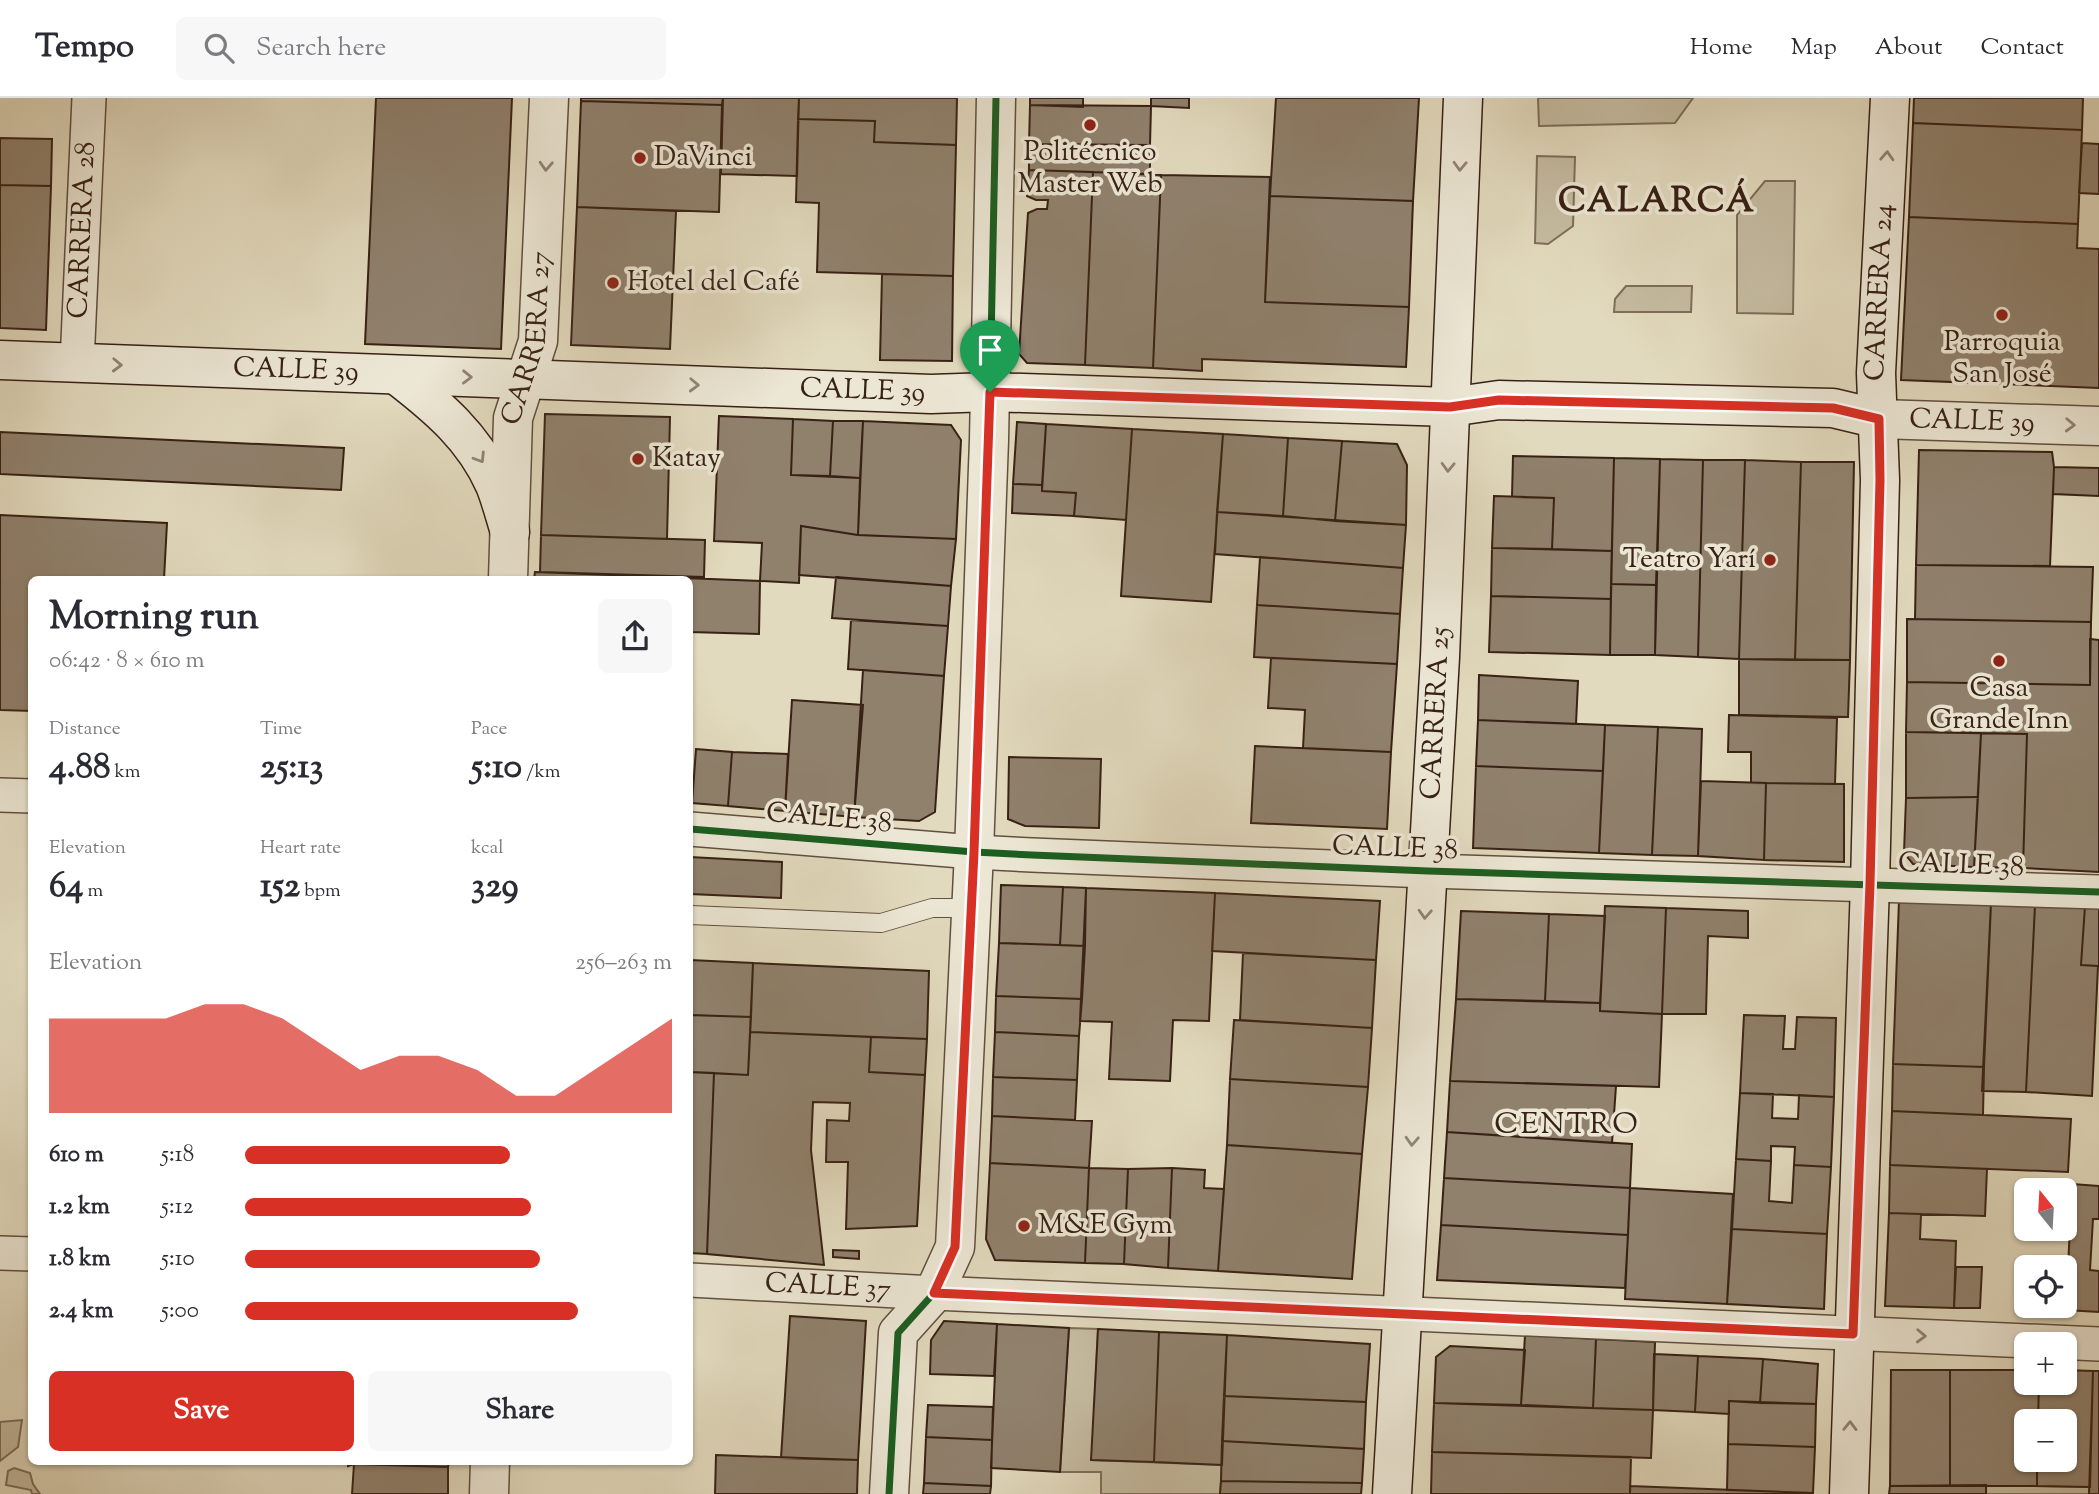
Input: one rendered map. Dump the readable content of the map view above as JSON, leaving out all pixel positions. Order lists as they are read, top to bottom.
{
  "streets": {
    "main road": [
      "CARRERA 24",
      "CARRERA 27",
      "CALLE 39",
      "CARRERA 25"
    ],
    "street": ["CARRERA 28", "CALLE 38", "CALLE 37"]
  },
  "crossings": [
    ["CARRERA 28", "CALLE 39"],
    ["CARRERA 24", "CALLE 39"],
    ["CARRERA 24", "CALLE 38"],
    ["CARRERA 24", "CALLE 37"],
    ["CARRERA 27", "CALLE 39"],
    ["CALLE 39", "CARRERA 25"],
    ["CARRERA 25", "CALLE 38"],
    ["CARRERA 25", "CALLE 37"]
  ],
  "one_way": ["CARRERA 27", "CALLE 39", "CARRERA 25"],
  "districts": ["CALARCÁ", "CENTRO"],
  "places": [
    "Politécnico Master Web",
    "DaVinci",
    "Hotel del Café",
    "Parroquia San José",
    "Katay",
    "Teatro Yarí",
    "Casa Grande Inn",
    "M&E Gym"
  ],
  "north": "top",
  "page": {
    "header": "Tempo",
    "search": "Search here",
    "nav": [
      "Home",
      "Map",
      "About",
      "Contact"
    ],
    "heading": ["Morning run", "06:42 · 8 × 610 m"],
    "stats": [
      ["Distance", "4.88 km"],
      ["Time", "25:13"],
      ["Pace", "5:10 /km"],
      ["Elevation", "64 m"],
      ["Heart rate", "152 bpm"],
      ["kcal", "329"]
    ],
    "chart": ["Elevation", "256–263 m"],
    "list": [
      {
        "name": "610 m",
        "note": "5:18"
      },
      {
        "name": "1.2 km",
        "note": "5:12"
      },
      {
        "name": "1.8 km",
        "note": "5:10"
      },
      {
        "name": "2.4 km",
        "note": "5:00"
      }
    ],
    "map_buttons": ["+", "−"],
    "buttons": ["Save", "Share"]
  }
}
